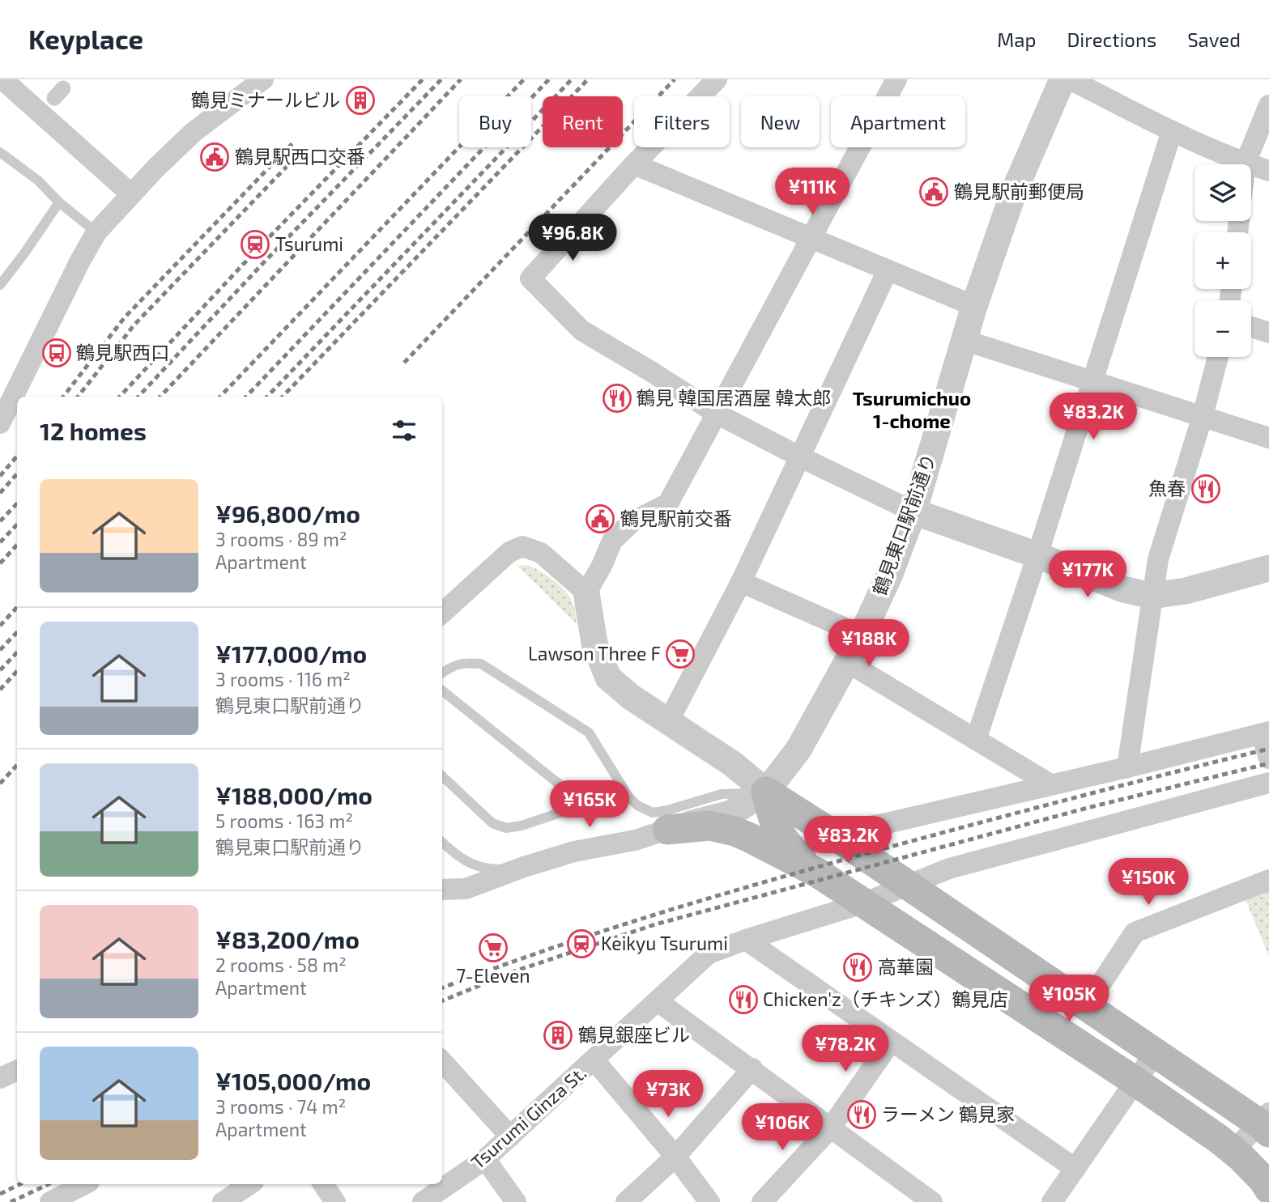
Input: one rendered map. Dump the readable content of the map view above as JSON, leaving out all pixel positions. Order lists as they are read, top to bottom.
{
  "streets": {
    "street": ["鶴見東口駅前通り", "Tsurumi Ginza St."]
  },
  "districts": ["Tsurumichuo 1-chome"],
  "places": {
    "building": ["鶴見ミナールビル", "鶴見銀座ビル"],
    "public building": ["鶴見駅西口交番", "鶴見駅前郵便局", "鶴見駅前交番"],
    "station": ["Tsurumi", "Keikyu Tsurumi"],
    "bus stop": ["鶴見駅西口"],
    "restaurant": [
      "鶴見 韓国居酒屋 韓太郎",
      "魚春",
      "高華園",
      "Chicken'z（チキンズ）鶴見店",
      "ラーメン 鶴見家"
    ],
    "supermarket": ["Lawson Three F", "7-Eleven"]
  },
  "page": {
    "header": "Keyplace",
    "nav": ["Map", "Directions", "Saved"],
    "chip": [
      "Buy",
      "Rent",
      "Filters",
      "New",
      "Apartment"
    ],
    "map_buttons": ["+", "−"],
    "price": [
      "¥111K",
      "¥96.8K",
      "¥83.2K",
      "¥177K",
      "¥188K",
      "¥165K",
      "¥83.2K",
      "¥150K",
      "¥105K",
      "¥78.2K",
      "¥73K",
      "¥106K"
    ],
    "heading": "12 homes",
    "list": [
      {
        "name": "¥96,800/mo",
        "note": "3 rooms · 89 m² · Apartment"
      },
      {
        "name": "¥177,000/mo",
        "note": "3 rooms · 116 m² · 鶴見東口駅前通り"
      },
      {
        "name": "¥188,000/mo",
        "note": "5 rooms · 163 m² · 鶴見東口駅前通り"
      },
      {
        "name": "¥83,200/mo",
        "note": "2 rooms · 58 m² · Apartment"
      },
      {
        "name": "¥105,000/mo",
        "note": "3 rooms · 74 m² · Apartment"
      }
    ]
  }
}
